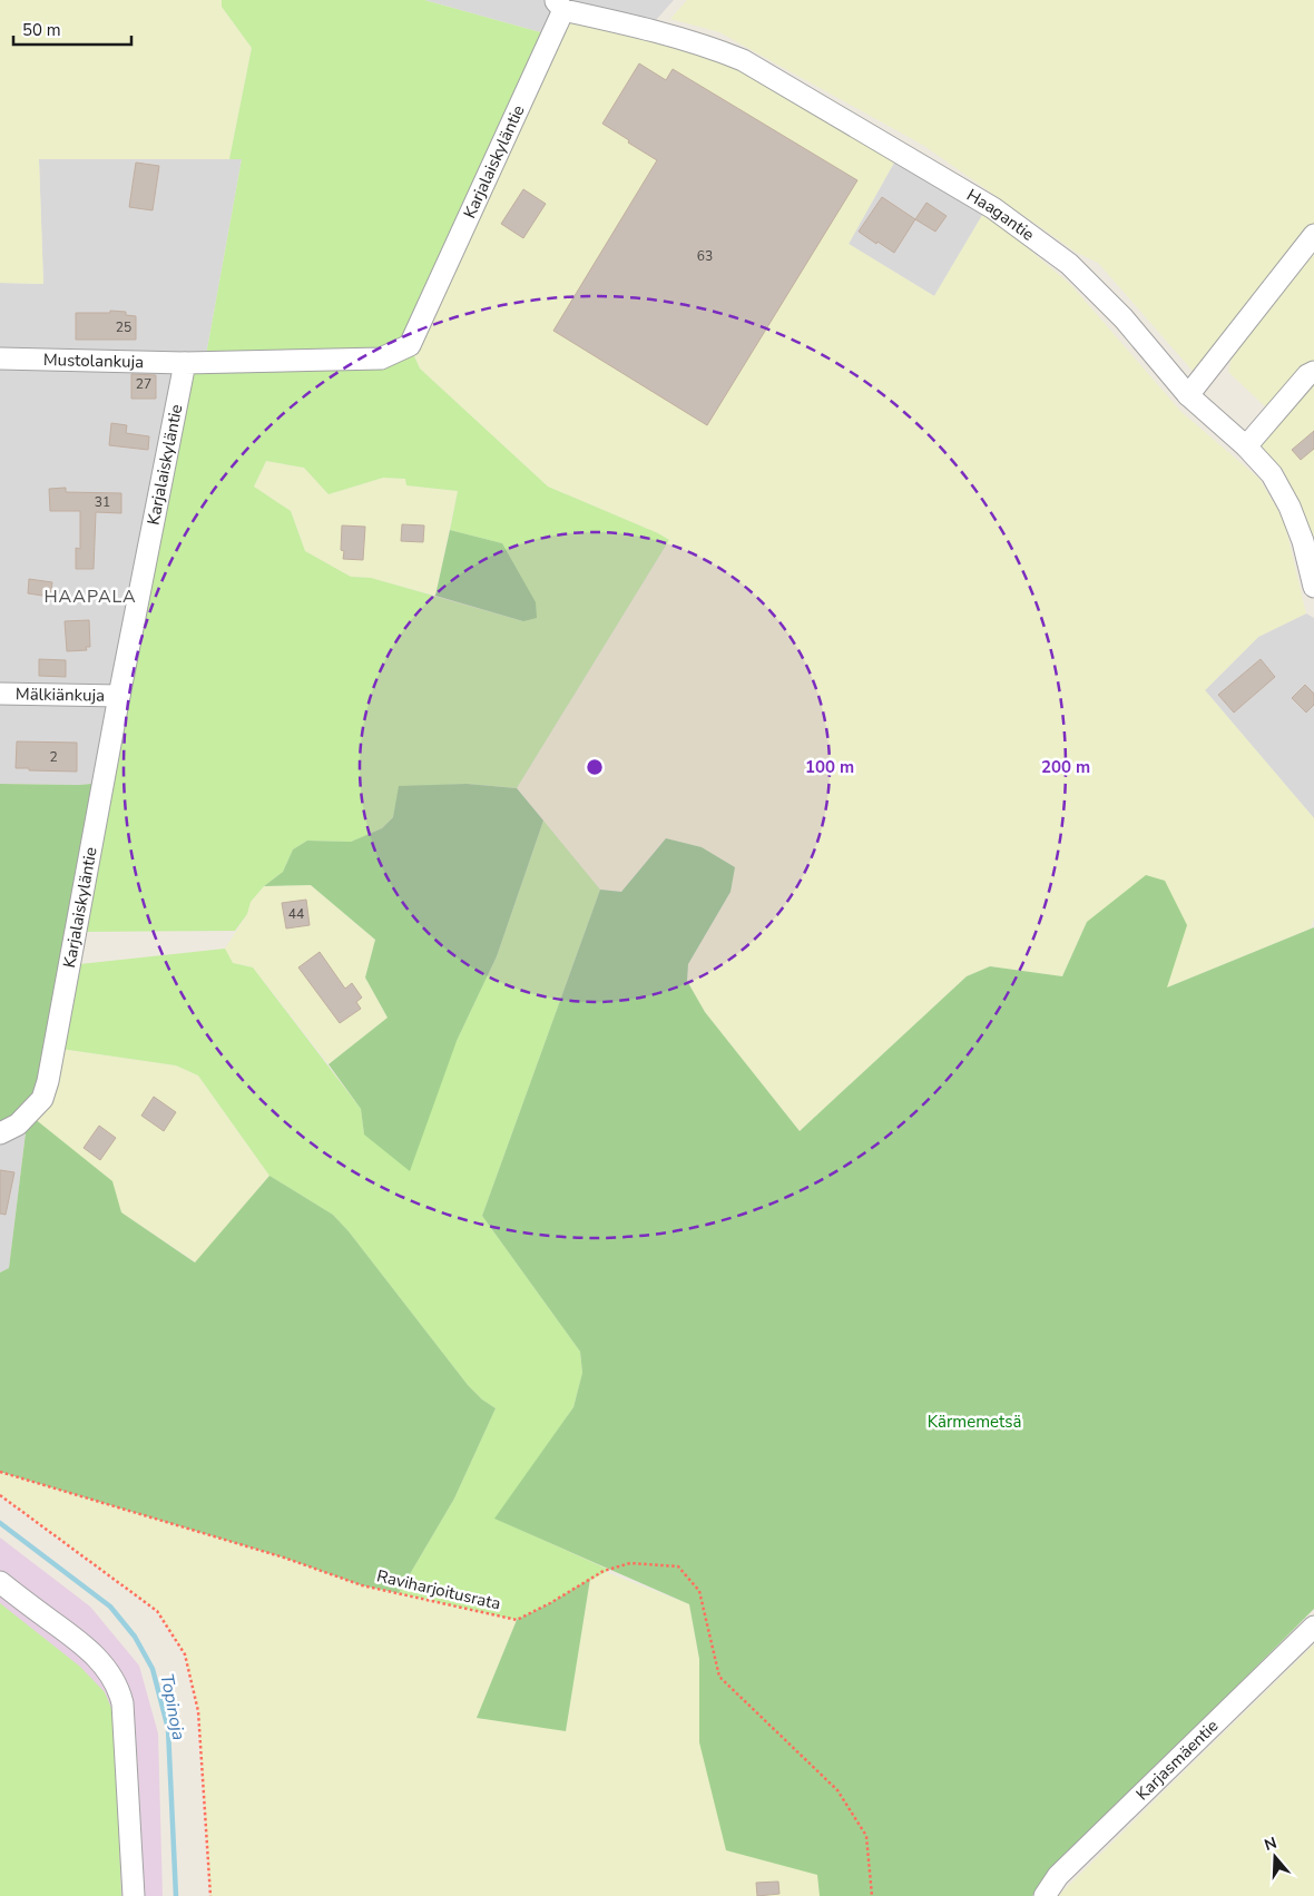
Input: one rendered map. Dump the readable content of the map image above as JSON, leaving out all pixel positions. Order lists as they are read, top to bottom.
{
  "streets": {
    "street": [
      "Karjalaiskyläntie",
      "Haagantie",
      "Mustolankuja",
      "Mälkiänkuja",
      "Karjasmäentie"
    ],
    "path": ["Raviharjoitusrata"]
  },
  "crossings": [
    ["Karjalaiskyläntie", "Haagantie"],
    ["Karjalaiskyläntie", "Mustolankuja"],
    ["Karjalaiskyläntie", "Mälkiänkuja"]
  ],
  "districts": ["HAAPALA"],
  "water": ["Topinoja"],
  "parks": ["Kärmemetsä"],
  "house_numbers": [
    "63",
    "25",
    "27",
    "31",
    "2",
    "44"
  ],
  "scale_bar": "50 m",
  "north": "top",
  "rings": ["100 m", "200 m"]
}
